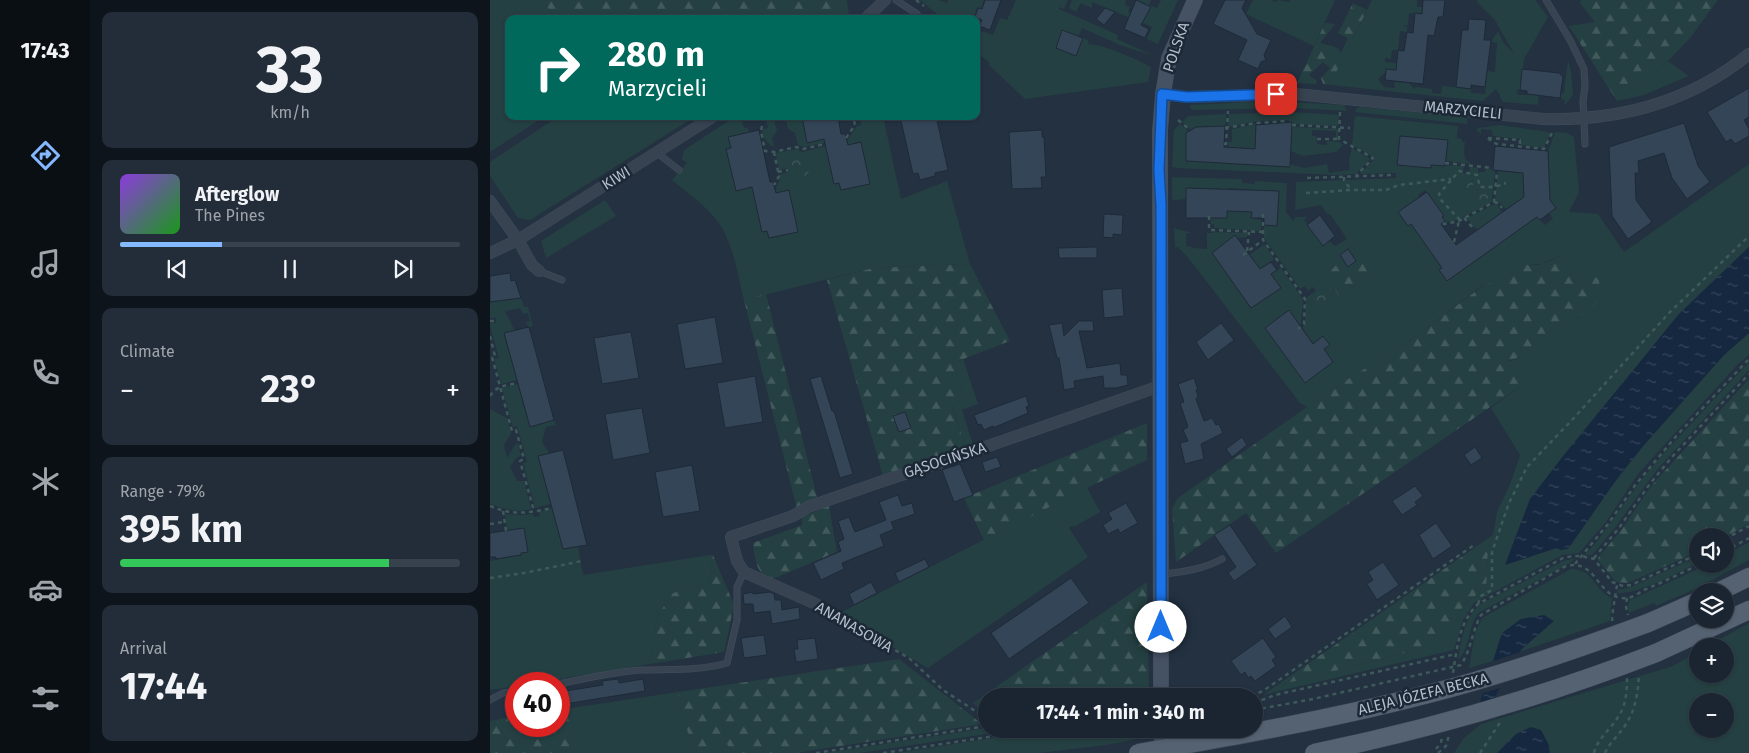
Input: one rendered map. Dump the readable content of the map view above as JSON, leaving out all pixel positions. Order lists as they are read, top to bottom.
{
  "streets": {
    "main road": ["ALEJA JÓZEFA BECKA"],
    "street": [
      "POLSKA",
      "MARZYCIELI",
      "KIWI",
      "GĄSOCIŃSKA",
      "ANANASOWA"
    ]
  },
  "crossings": [
    ["POLSKA", "MARZYCIELI"],
    ["POLSKA", "GĄSOCIŃSKA"],
    ["GĄSOCIŃSKA", "ANANASOWA"]
  ],
  "page": {
    "tabs": "17:43",
    "tile": [
      ["33", "km/h"],
      "Climate",
      ["Range · 79%", "395 km"],
      ["Arrival", "17:44"]
    ],
    "turn": ["280 m", "Marzycieli"],
    "song": ["Afterglow", "The Pines"],
    "heat": ["−", "23°", "+"],
    "map_buttons": ["+", "−"],
    "limit": "40",
    "trip": "17:44 · 1 min · 340 m"
  }
}
